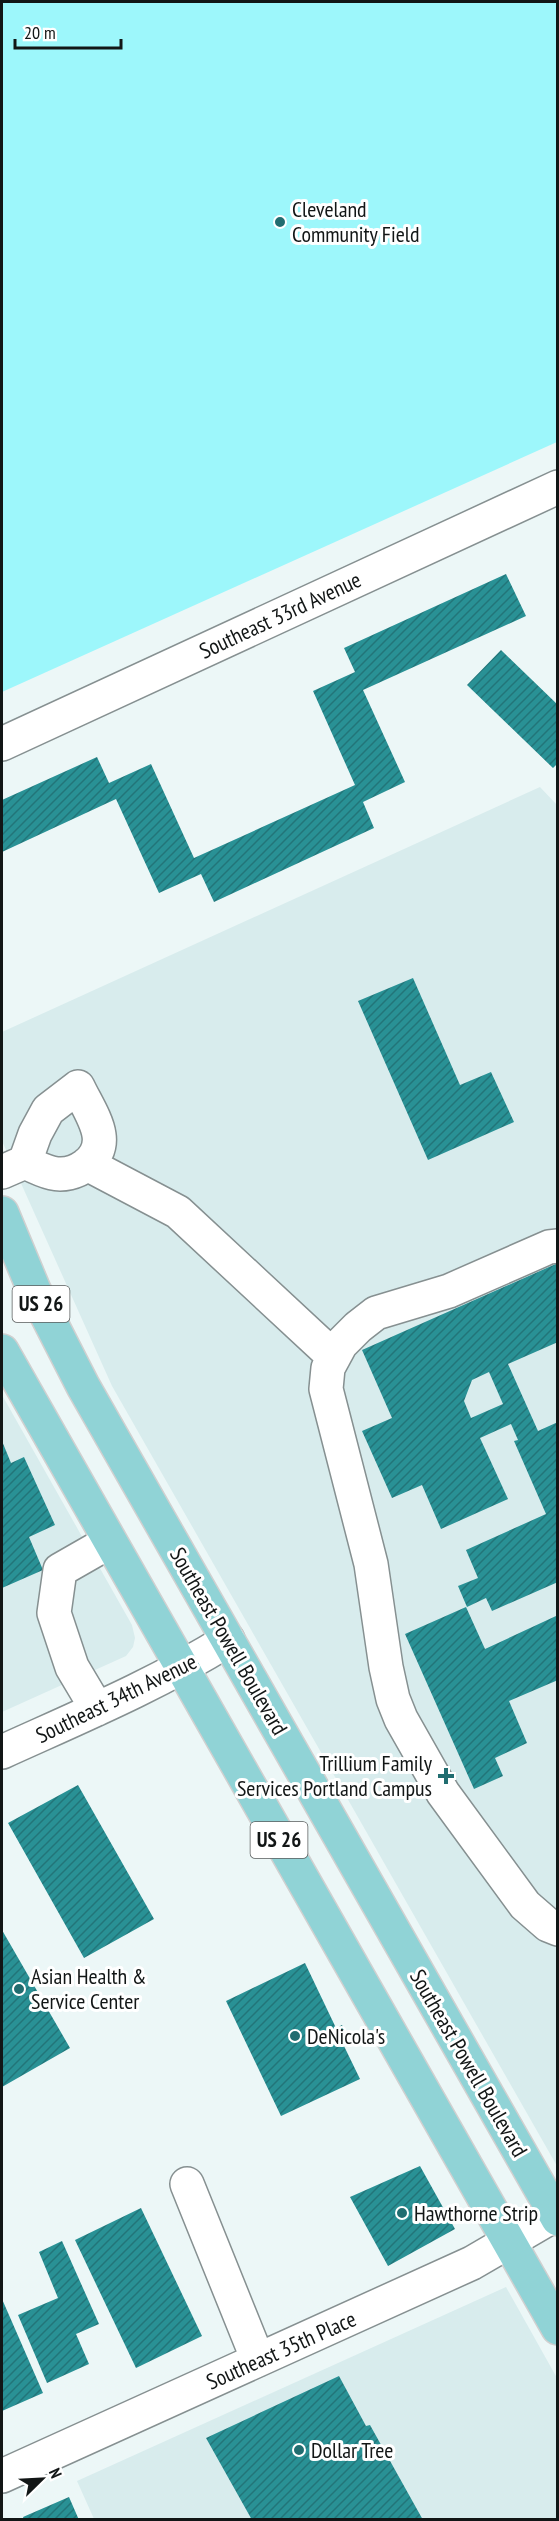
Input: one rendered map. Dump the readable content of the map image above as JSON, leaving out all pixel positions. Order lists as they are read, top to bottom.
{
  "streets": {
    "main road": ["US 26", "Southeast Powell Boulevard"],
    "street": ["Southeast 33rd Avenue", "Southeast 34th Avenue", "Southeast 35th Place"]
  },
  "crossings": [
    ["US 26", "Southeast 34th Avenue"],
    ["US 26", "Southeast 35th Place"],
    ["Southeast Powell Boulevard", "Southeast 34th Avenue"],
    ["Southeast Powell Boulevard", "Southeast 35th Place"]
  ],
  "places": {
    "other": [
      "Cleveland Community Field",
      "Asian Health & Service Center",
      "DeNicola's",
      "Hawthorne Strip",
      "Dollar Tree"
    ],
    "health": ["Trillium Family Services Portland Campus"]
  },
  "scale_bar": "20 m",
  "north": "top right"
}
